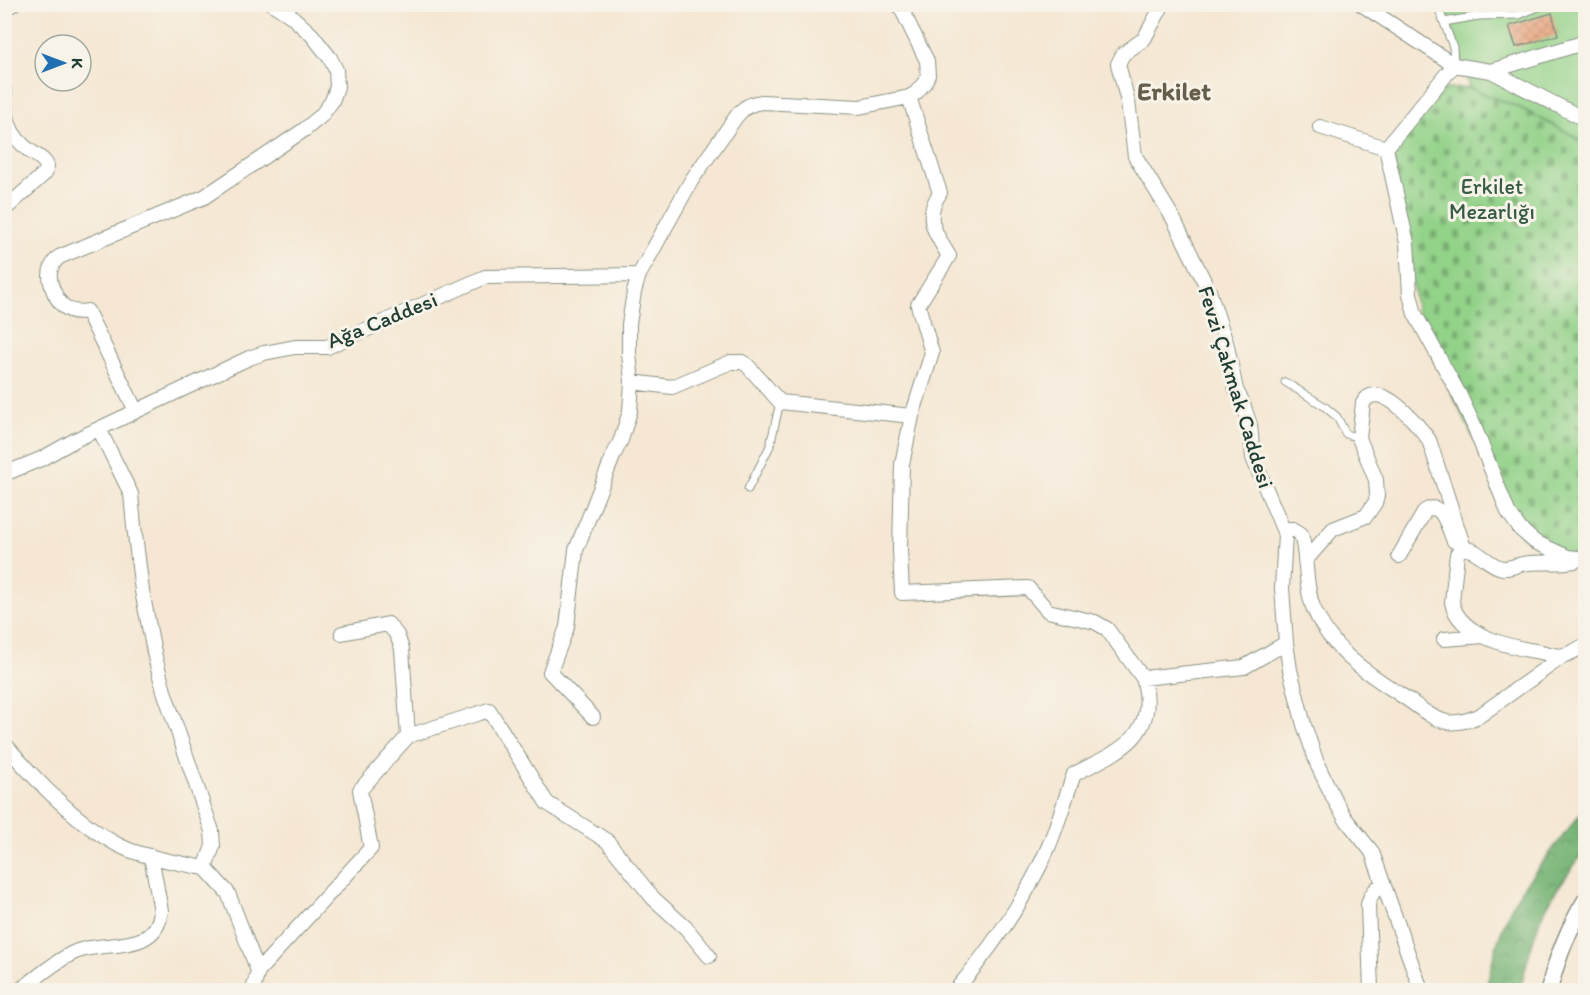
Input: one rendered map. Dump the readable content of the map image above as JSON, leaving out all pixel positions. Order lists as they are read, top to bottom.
{
  "streets": {
    "street": ["Ağa Caddesi", "Fevzi Çakmak Caddesi"]
  },
  "districts": ["Erkilet"],
  "parks": ["Erkilet Mezarlığı"],
  "north": "right"
}
